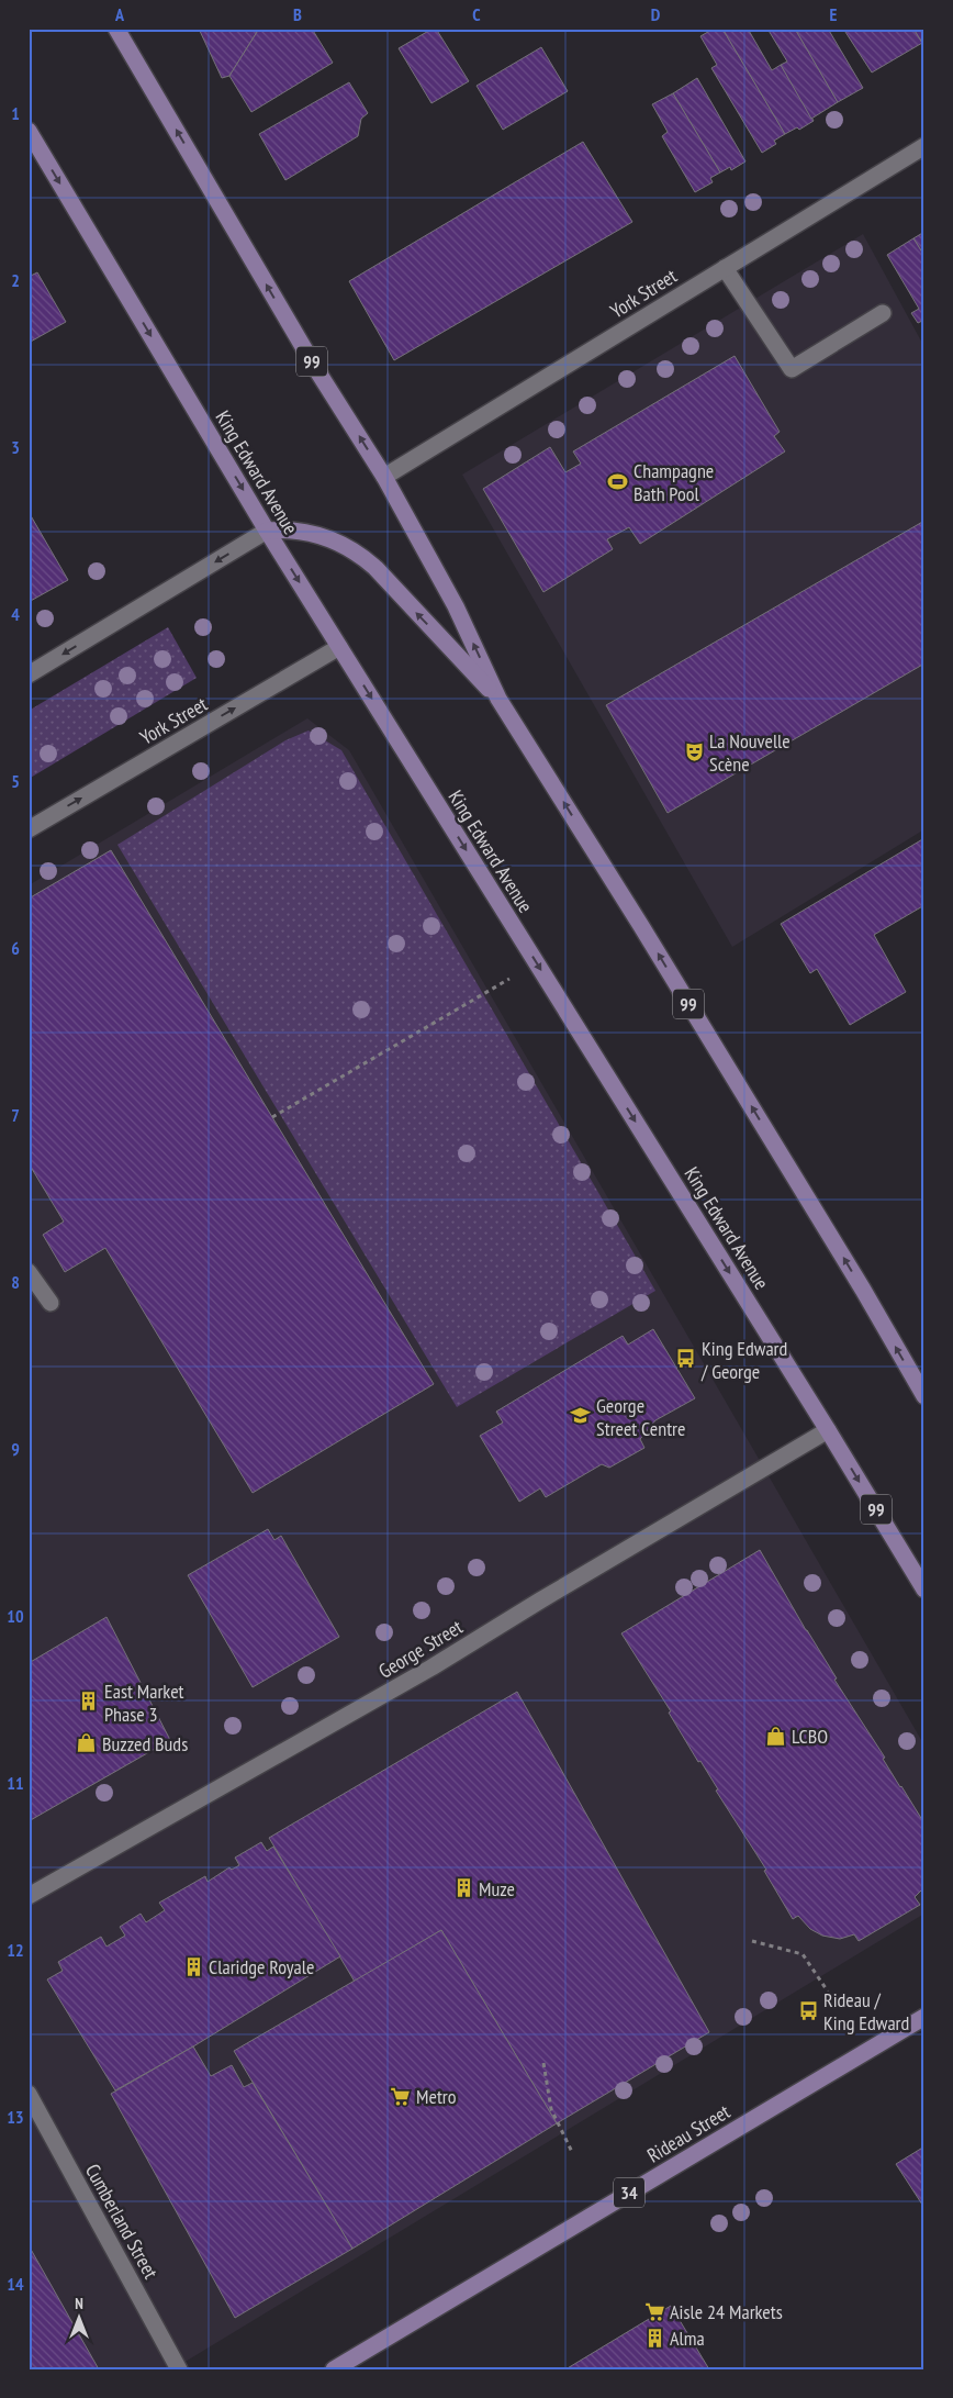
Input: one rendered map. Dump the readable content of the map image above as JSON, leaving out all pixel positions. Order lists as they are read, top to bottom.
{
  "streets": {
    "main road": [
      "99",
      "King Edward Avenue",
      "Rideau Street",
      "34"
    ],
    "street": ["York Street", "George Street", "Cumberland Street"]
  },
  "crossings": [
    ["York Street", "99"],
    ["York Street", "King Edward Avenue"],
    ["King Edward Avenue", "George Street"]
  ],
  "places": {
    "sports": ["Champagne Bath Pool"],
    "theatre": ["La Nouvelle Scène"],
    "bus stop": ["King Edward / George", "Rideau / King Edward"],
    "school or university": ["George Street Centre"],
    "building": [
      "East Market Phase 3",
      "Muze",
      "Claridge Royale",
      "Alma"
    ],
    "shop": ["LCBO", "Buzzed Buds"],
    "supermarket": ["Metro", "Aisle 24 Markets"]
  },
  "north": "top",
  "grid": {
    "columns": [
      "A",
      "B",
      "C",
      "D",
      "E"
    ],
    "rows": [
      "1",
      "2",
      "3",
      "4",
      "5",
      "6",
      "7",
      "8",
      "9",
      "10",
      "11",
      "12",
      "13",
      "14"
    ]
  }
}
